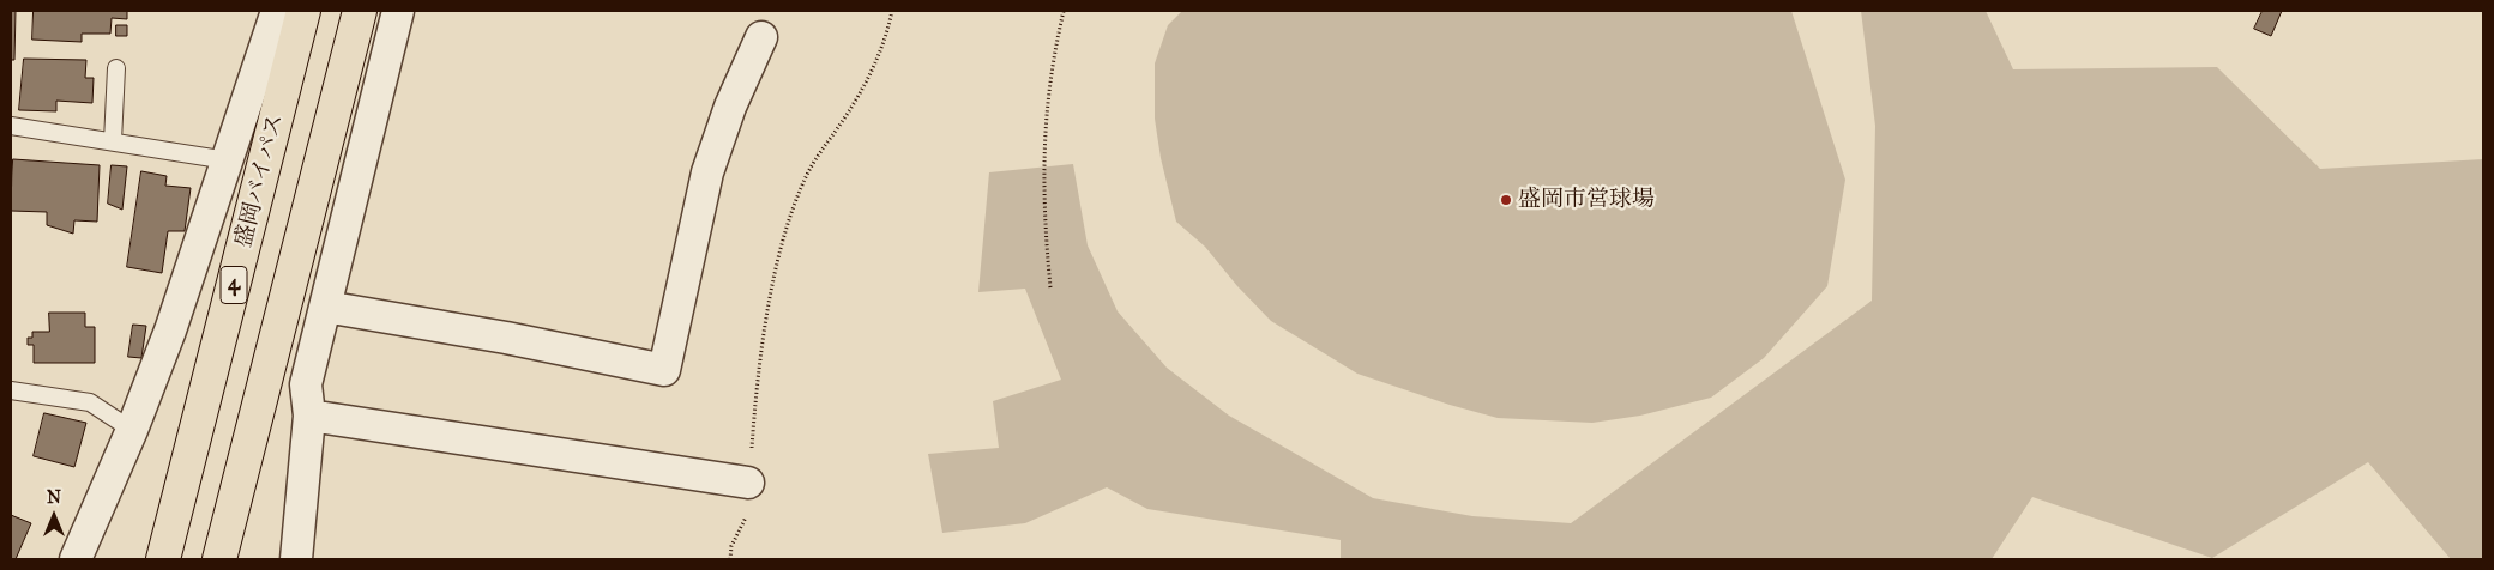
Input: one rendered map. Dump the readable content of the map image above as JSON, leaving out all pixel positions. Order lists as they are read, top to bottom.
{
  "streets": {
    "highway": ["盛岡バイパス", "4"]
  },
  "places": ["盛岡市営球場"],
  "north": "top"
}
